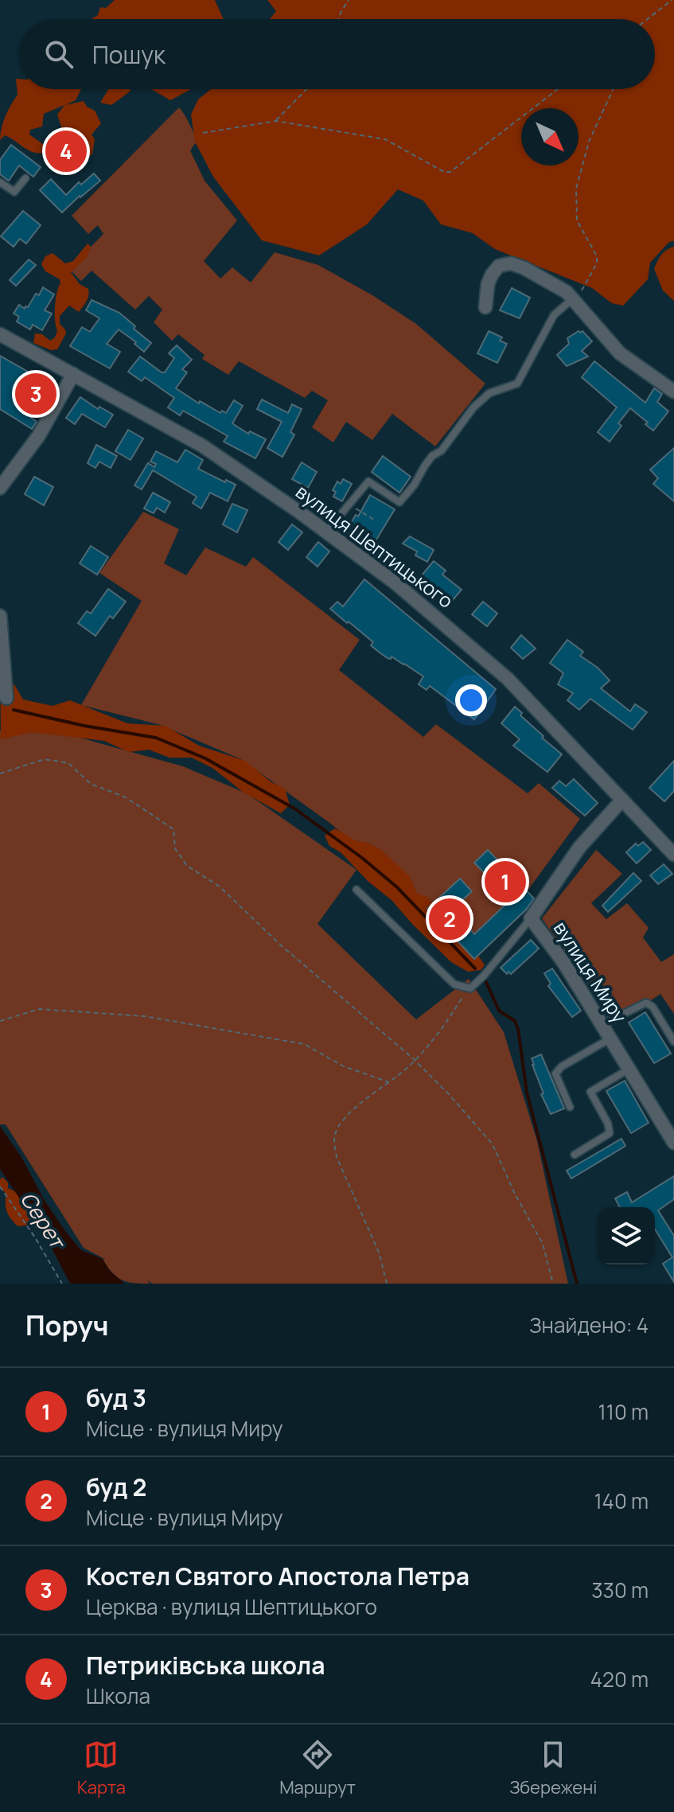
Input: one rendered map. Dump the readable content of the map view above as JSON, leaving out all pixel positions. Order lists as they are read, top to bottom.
{
  "streets": {
    "street": ["вулиця Шептицького", "вулиця Миру"]
  },
  "crossings": [
    ["вулиця Шептицького", "вулиця Миру"]
  ],
  "water": ["Серет"],
  "north": "bottom right",
  "page": {
    "search": "Пошук",
    "pins": [
      "4",
      "3",
      "1",
      "2"
    ],
    "heading": ["Поруч", "Знайдено: 4"],
    "list": [
      {
        "mark": "1",
        "name": "буд 3",
        "note": "Місце · вулиця Миру",
        "value": "110 m"
      },
      {
        "mark": "2",
        "name": "буд 2",
        "note": "Місце · вулиця Миру",
        "value": "140 m"
      },
      {
        "mark": "3",
        "name": "Костел Святого Апостола Петра",
        "note": "Церква · вулиця Шептицького",
        "value": "330 m"
      },
      {
        "mark": "4",
        "name": "Петриківська школа",
        "note": "Школа",
        "value": "420 m"
      }
    ],
    "nav": ["Карта", "Маршрут", "Збережені"]
  }
}
